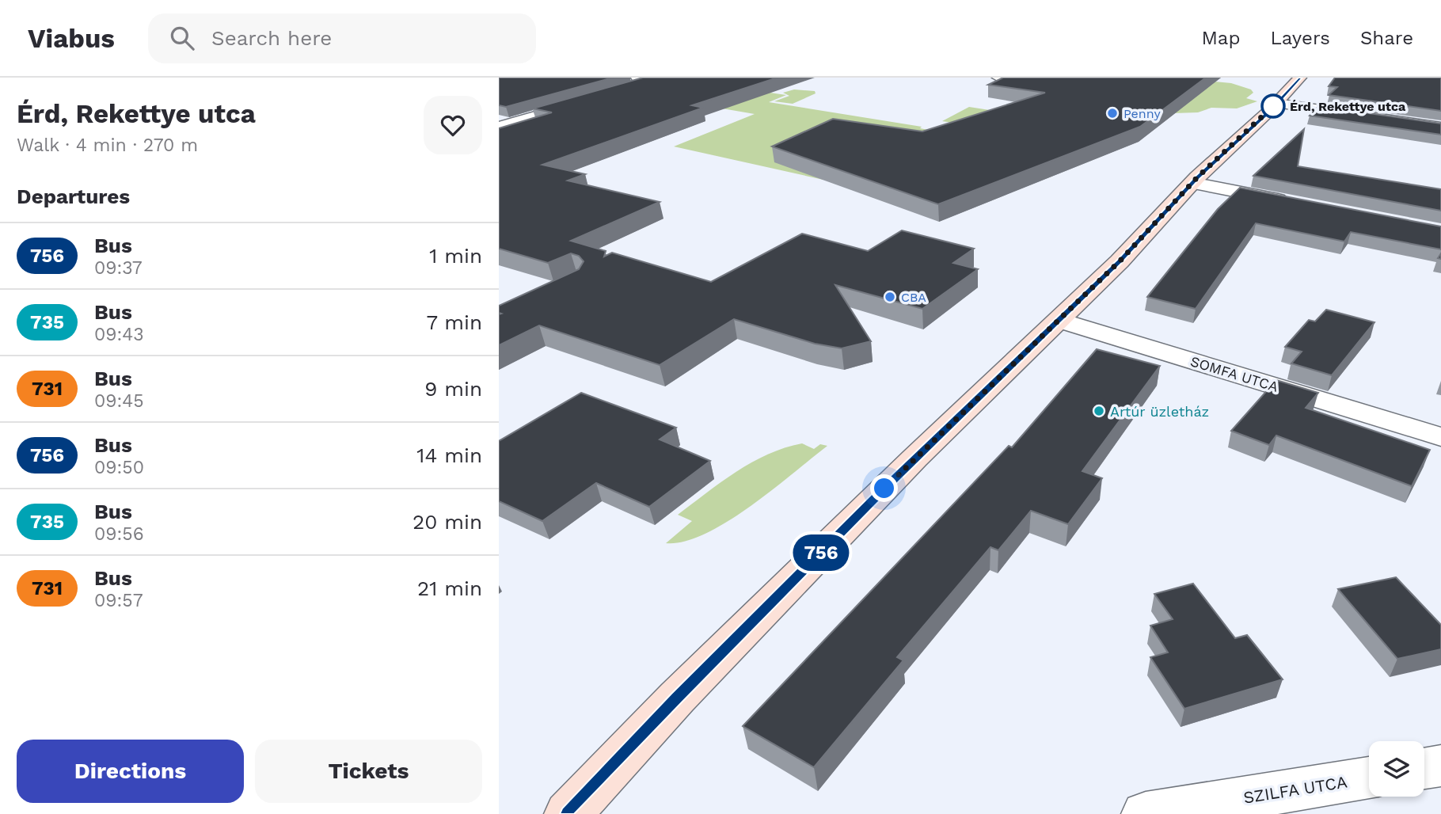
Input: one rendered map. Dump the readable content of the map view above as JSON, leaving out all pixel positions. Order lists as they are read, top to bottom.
{
  "streets": {
    "street": ["SOMFA UTCA", "SZILFA UTCA"]
  },
  "places": [
    "Érd, Rekettye utca",
    "Penny",
    "CBA",
    "Artúr üzletház"
  ],
  "lines": ["bus line 756"],
  "page": {
    "header": "Viabus",
    "search": "Search here",
    "nav": ["Map", "Layers", "Share"],
    "heading": [
      ["Érd, Rekettye utca", "Walk · 4 min · 270 m"],
      "Departures"
    ],
    "on_map": "756",
    "list": [
      {
        "mark": "756",
        "name": "Bus",
        "note": "09:37",
        "value": "1 min"
      },
      {
        "mark": "735",
        "name": "Bus",
        "note": "09:43",
        "value": "7 min"
      },
      {
        "mark": "731",
        "name": "Bus",
        "note": "09:45",
        "value": "9 min"
      },
      {
        "mark": "756",
        "name": "Bus",
        "note": "09:50",
        "value": "14 min"
      },
      {
        "mark": "735",
        "name": "Bus",
        "note": "09:56",
        "value": "20 min"
      },
      {
        "mark": "731",
        "name": "Bus",
        "note": "09:57",
        "value": "21 min"
      }
    ],
    "buttons": ["Directions", "Tickets"]
  }
}
